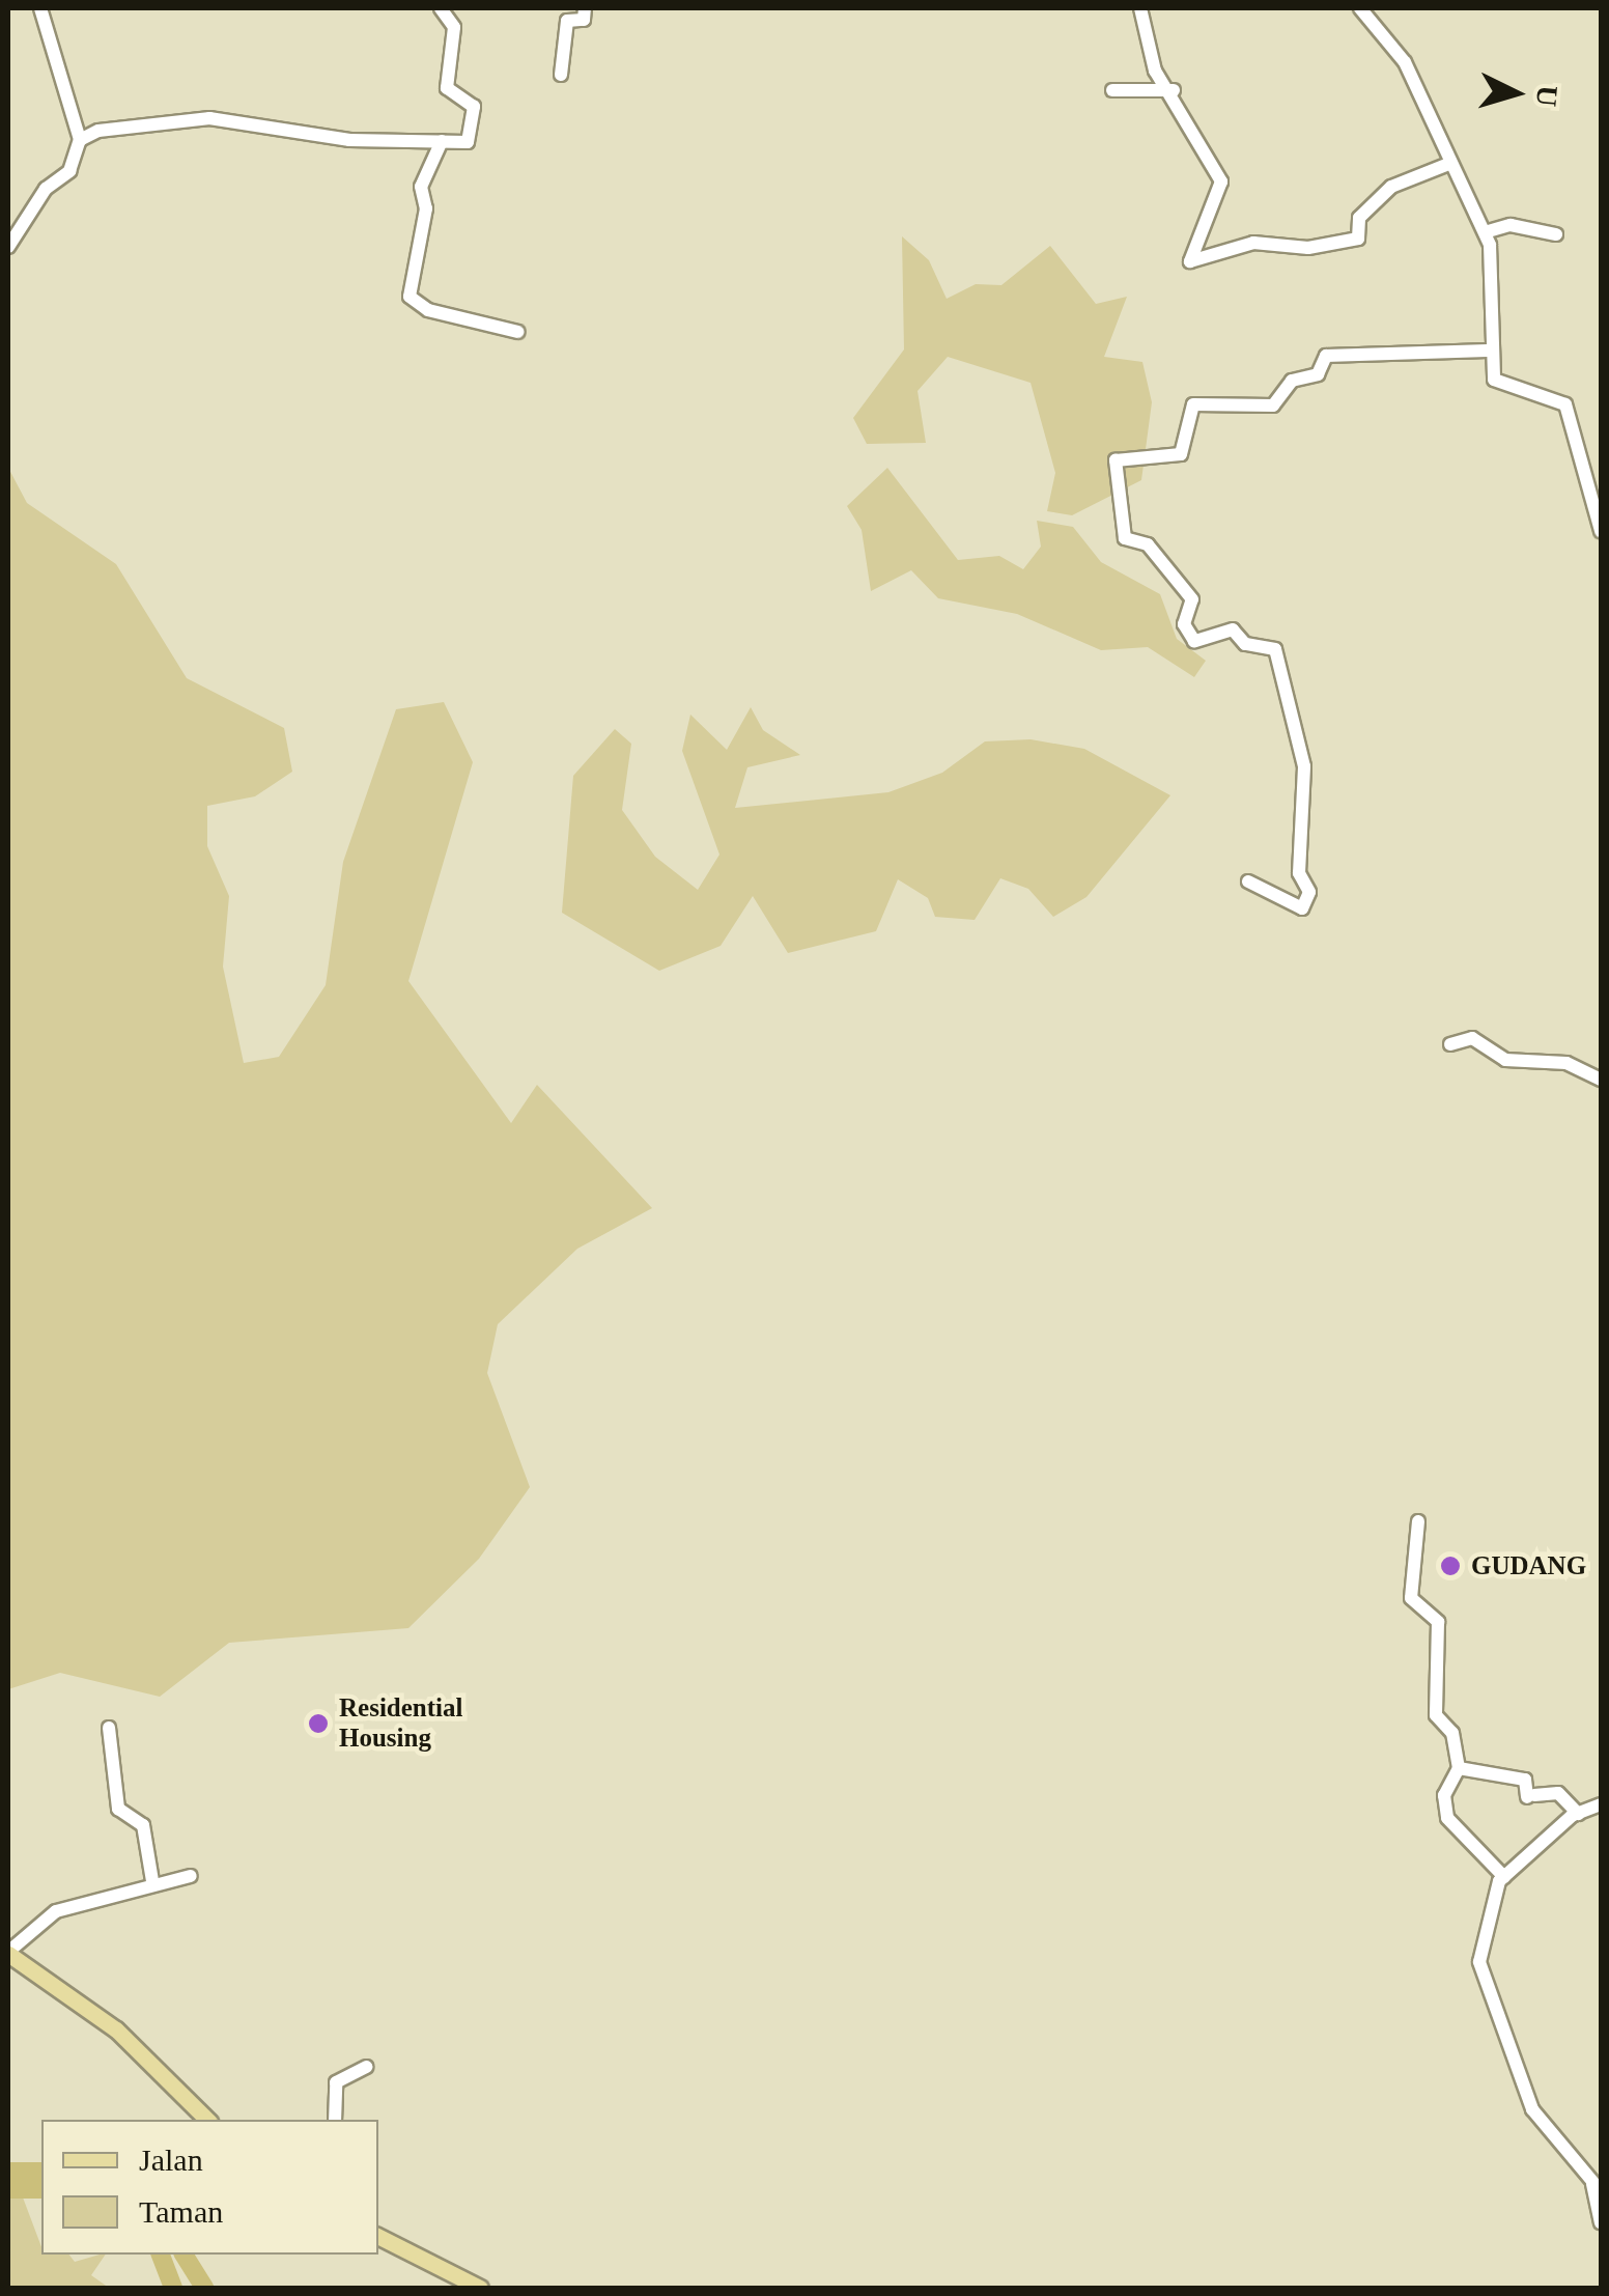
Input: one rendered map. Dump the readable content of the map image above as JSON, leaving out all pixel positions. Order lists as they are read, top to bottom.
{
  "places": ["GUDANG", "Residential Housing"],
  "legend": ["Jalan", "Taman"],
  "north": "right"
}
